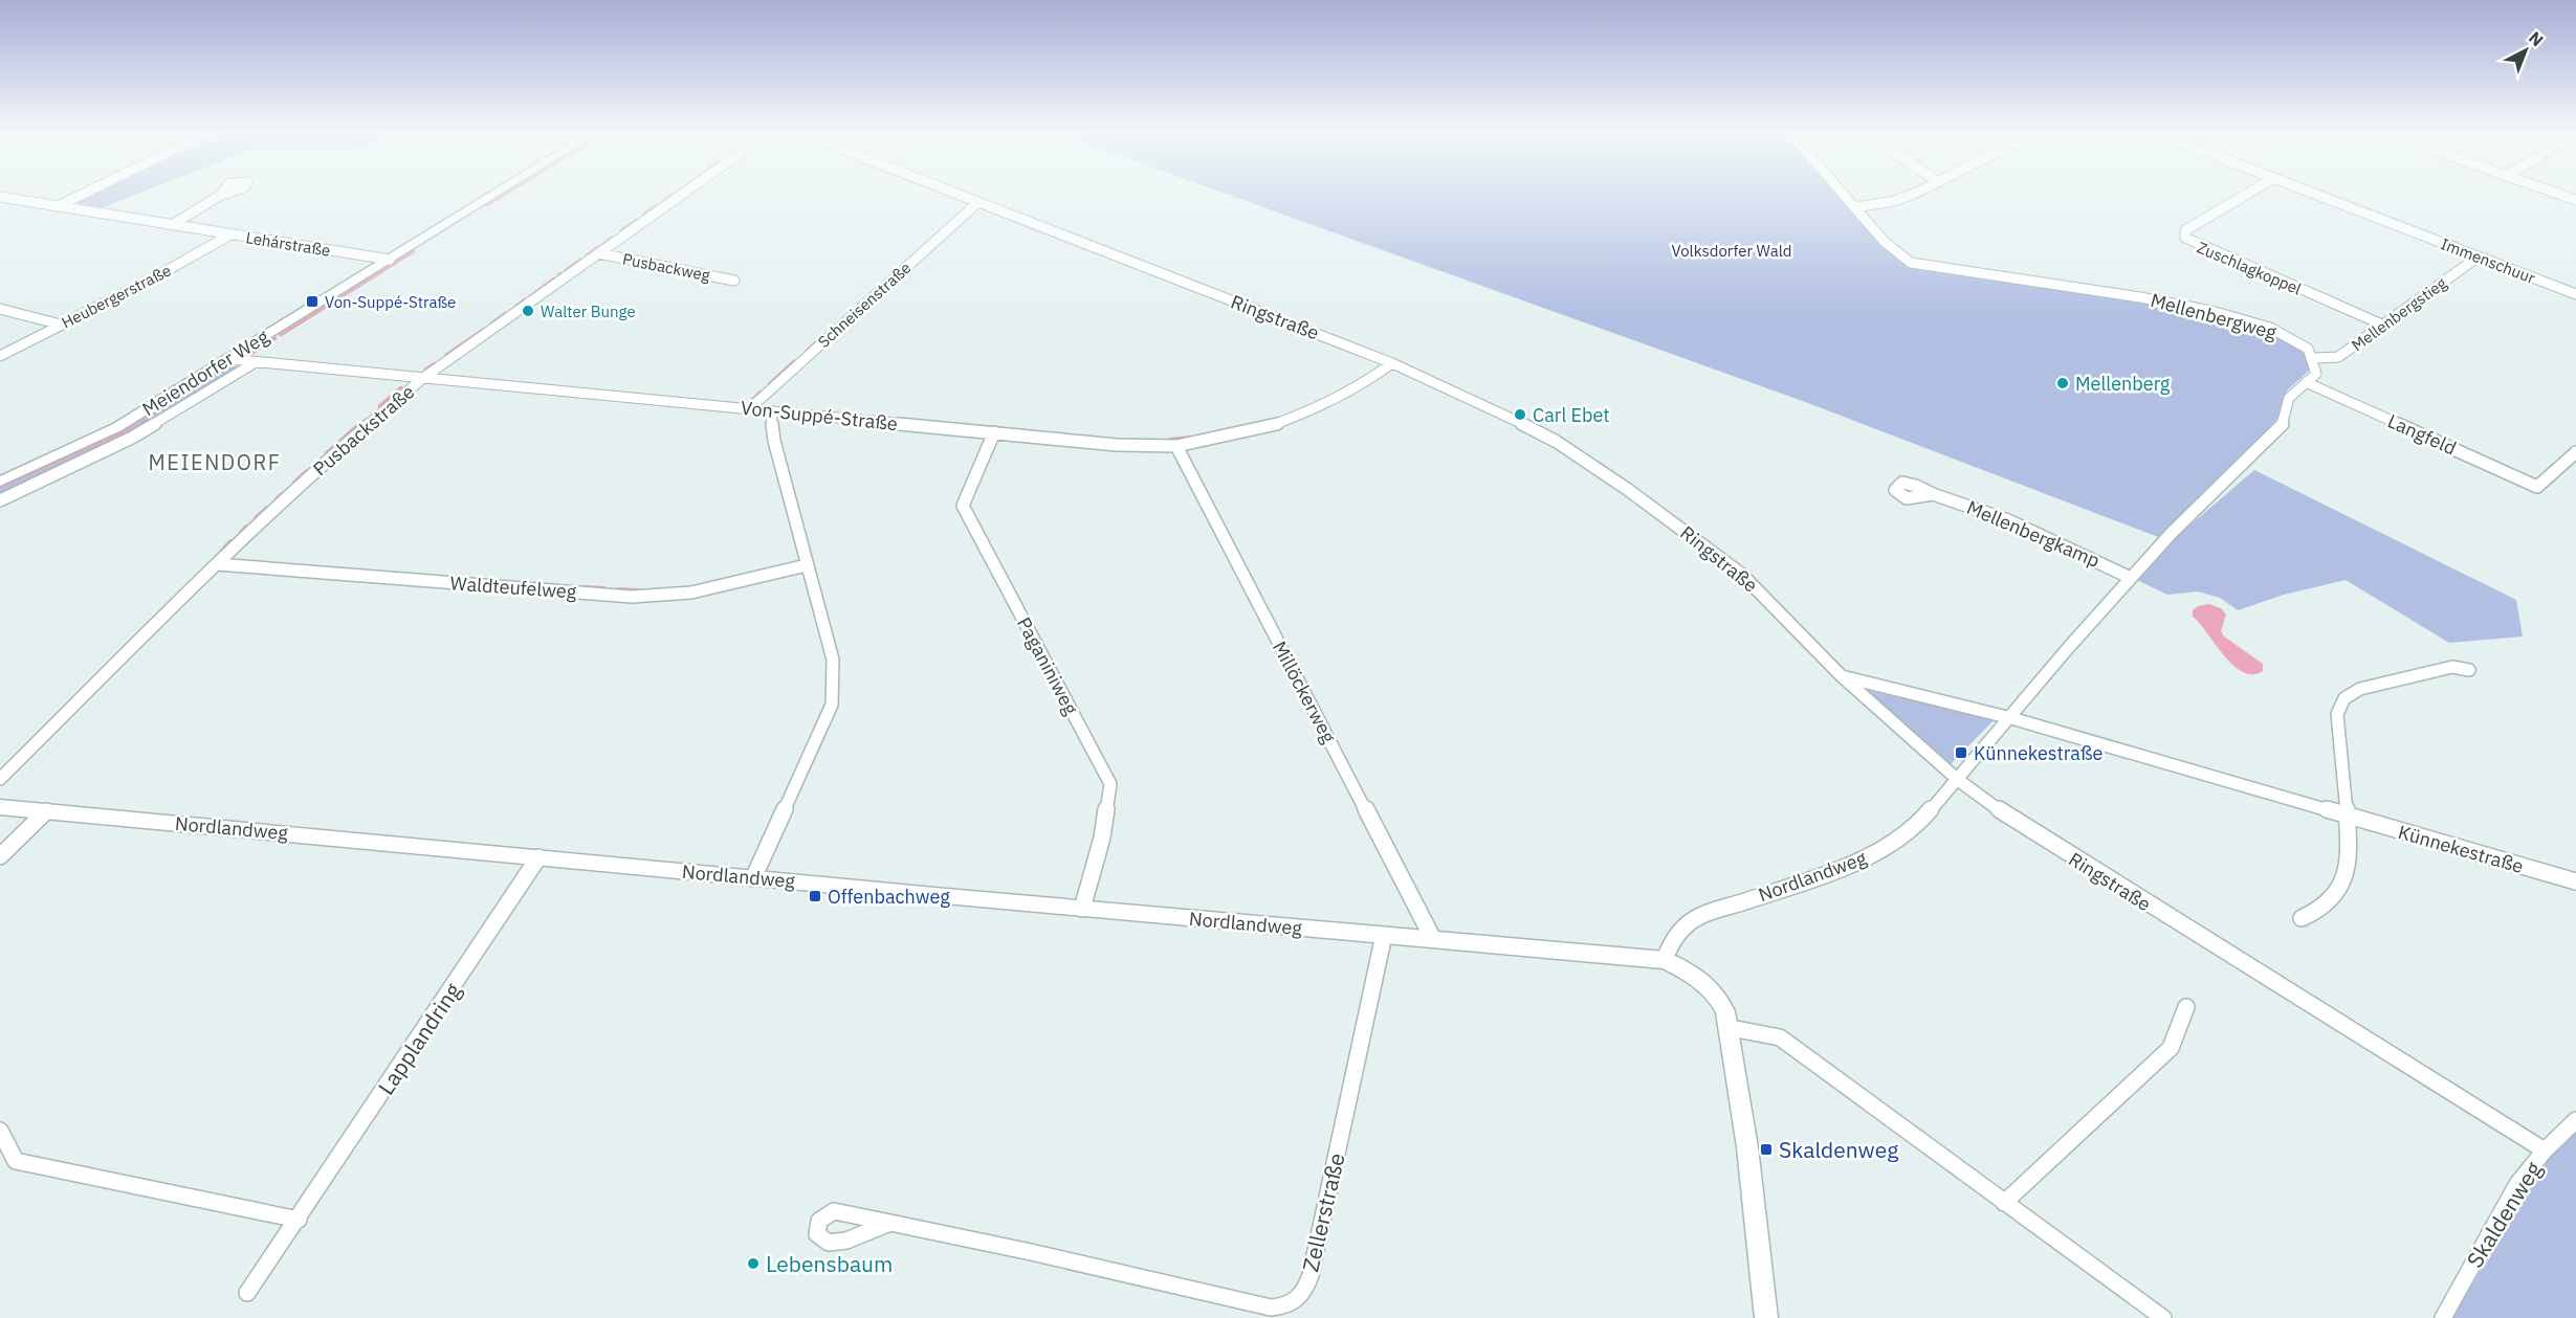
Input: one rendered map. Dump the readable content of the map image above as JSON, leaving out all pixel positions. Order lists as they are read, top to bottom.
{
  "streets": {
    "street": [
      "Lehárstraße",
      "Immenschuur",
      "Pusbackweg",
      "Zuschlagkoppel",
      "Heubergerstraße",
      "Schneisenstraße",
      "Mellenbergstieg",
      "Mellenbergweg",
      "Ringstraße",
      "Meiendorfer Weg",
      "Von-Suppé-Straße",
      "Pusbackstraße",
      "Langfeld",
      "Mellenbergkamp",
      "Waldteufelweg",
      "Paganiniweg",
      "Millöckerweg",
      "Nordlandweg",
      "Künnekestraße",
      "Lapplandring",
      "Zellerstraße",
      "Skaldenweg"
    ]
  },
  "crossings": [
    ["Lehárstraße", "Heubergerstraße"],
    ["Lehárstraße", "Meiendorfer Weg"],
    ["Immenschuur", "Mellenbergstieg"],
    ["Pusbackweg", "Pusbackstraße"],
    ["Zuschlagkoppel", "Mellenbergstieg"],
    ["Schneisenstraße", "Ringstraße"],
    ["Schneisenstraße", "Von-Suppé-Straße"],
    ["Mellenbergstieg", "Mellenbergweg"],
    ["Ringstraße", "Von-Suppé-Straße"],
    ["Ringstraße", "Nordlandweg"],
    ["Ringstraße", "Künnekestraße"],
    ["Ringstraße", "Skaldenweg"],
    ["Meiendorfer Weg", "Von-Suppé-Straße"],
    ["Von-Suppé-Straße", "Pusbackstraße"],
    ["Von-Suppé-Straße", "Paganiniweg"],
    ["Von-Suppé-Straße", "Millöckerweg"],
    ["Pusbackstraße", "Waldteufelweg"],
    ["Paganiniweg", "Nordlandweg"],
    ["Millöckerweg", "Nordlandweg"],
    ["Nordlandweg", "Lapplandring"],
    ["Nordlandweg", "Zellerstraße"]
  ],
  "districts": ["MEIENDORF"],
  "parks": ["Volksdorfer Wald"],
  "places": {
    "transit": [
      "Von-Suppé-Straße",
      "Künnekestraße",
      "Offenbachweg",
      "Skaldenweg"
    ],
    "other": [
      "Walter Bunge",
      "Mellenberg",
      "Carl Ebet",
      "Lebensbaum"
    ]
  },
  "north": "top right"
}
